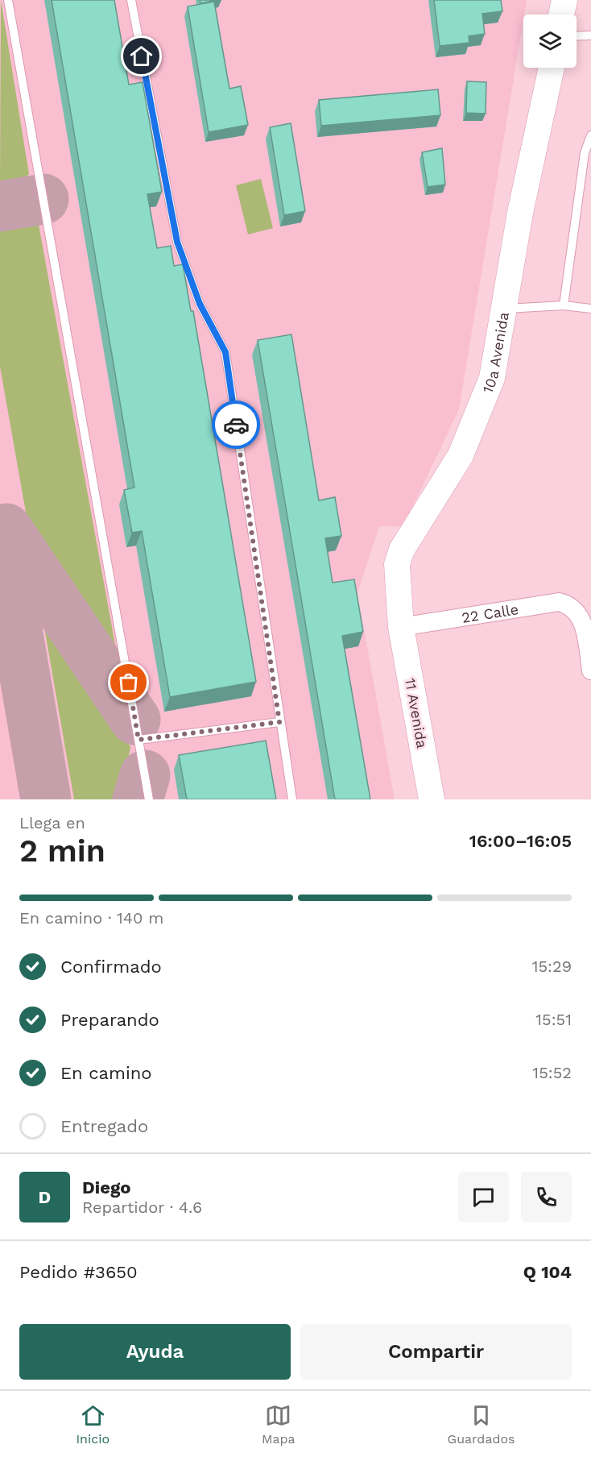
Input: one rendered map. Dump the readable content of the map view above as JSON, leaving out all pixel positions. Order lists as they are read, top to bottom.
{
  "streets": {
    "main road": ["10a Avenida", "11 Avenida"],
    "street": ["22 Calle"]
  },
  "crossings": [
    ["10a Avenida", "22 Calle"],
    ["10a Avenida", "11 Avenida"],
    ["22 Calle", "11 Avenida"]
  ],
  "page": {
    "heading": ["2 min", "Llega en", "16:00–16:05"],
    "panel": [
      "Diego",
      "Repartidor · 4.6",
      "Pedido #3650",
      "Q 104"
    ],
    "bar": "En camino · 140 m",
    "list": [
      ["Confirmado", "15:29"],
      ["Preparando", "15:51"],
      ["En camino", "15:52"],
      "Entregado"
    ],
    "round": "D",
    "buttons": ["Ayuda", "Compartir"],
    "tabs": ["Inicio", "Mapa", "Guardados"]
  }
}
